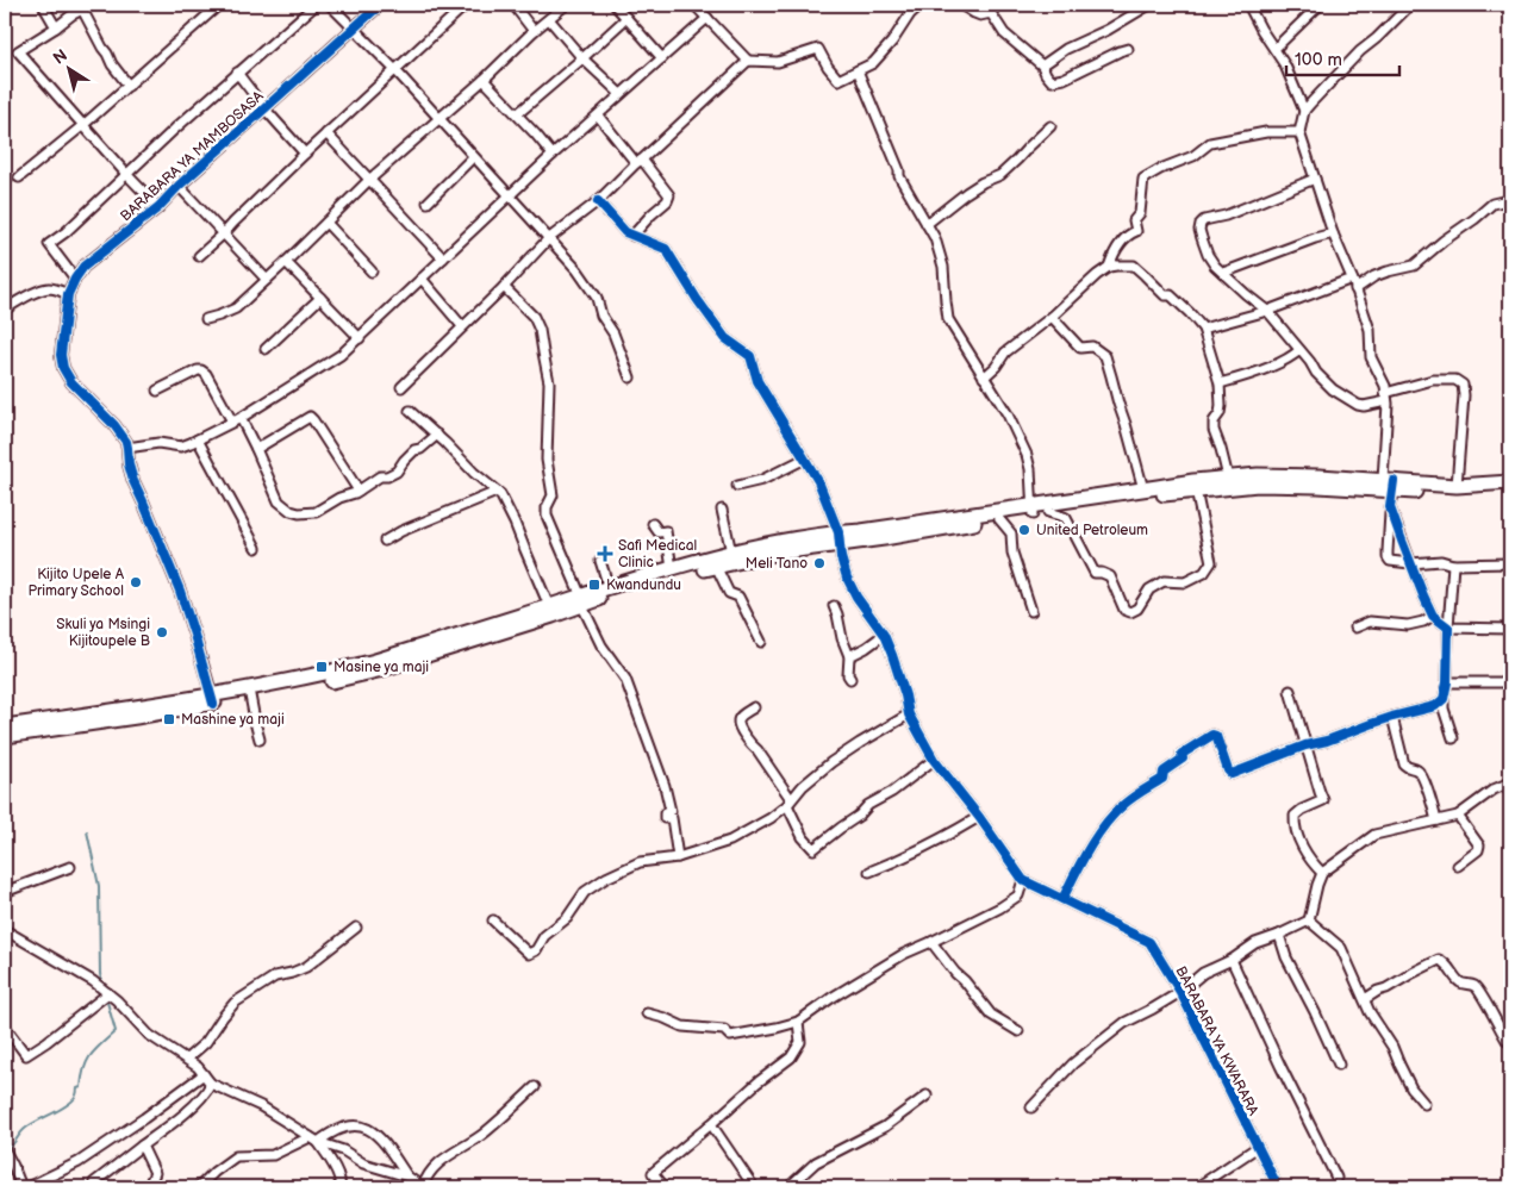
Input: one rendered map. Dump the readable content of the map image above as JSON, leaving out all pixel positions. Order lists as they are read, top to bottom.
{
  "streets": {
    "street": ["BARABARA YA MAMBOSASA", "BARABARA YA KWARARA"]
  },
  "places": {
    "other": [
      "United Petroleum",
      "Meli Tano",
      "Kijito Upele A Primary School",
      "Skuli ya Msingi Kijitoupele B"
    ],
    "health": ["Safi Medical Clinic"],
    "transit": ["Kwandundu", "Masine ya maji", "Mashine ya maji"]
  },
  "scale_bar": "100 m",
  "north": "top left"
}
